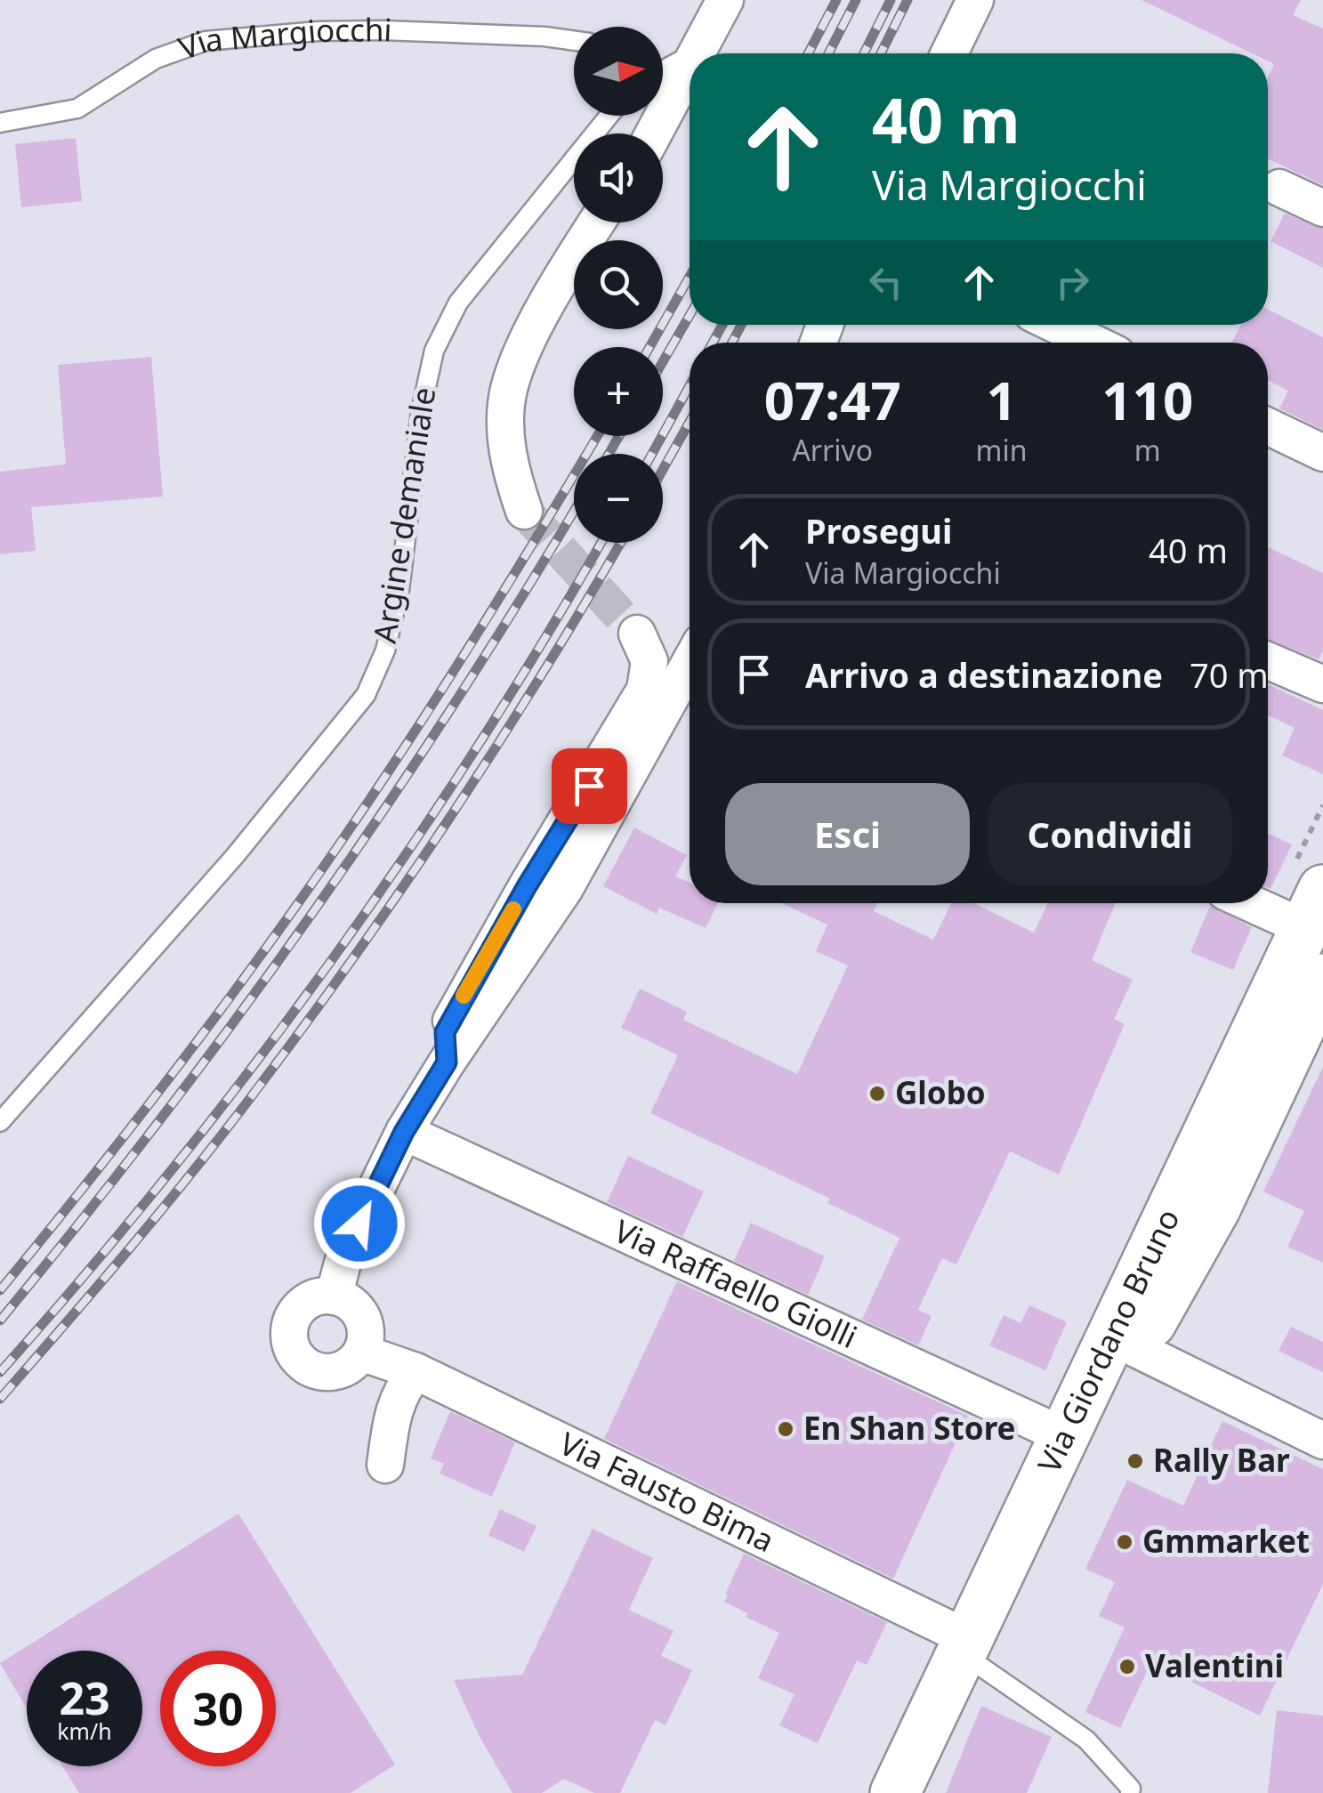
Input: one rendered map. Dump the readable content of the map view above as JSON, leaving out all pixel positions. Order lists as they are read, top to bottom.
{
  "streets": {
    "main road": ["Via Giordano Bruno"],
    "street": ["Via Raffaello Giolli", "Via Fausto Bima"],
    "lane": ["Via Margiocchi", "Argine demaniale"]
  },
  "crossings": [
    ["Via Raffaello Giolli", "Via Giordano Bruno"],
    ["Via Giordano Bruno", "Via Fausto Bima"]
  ],
  "places": [
    "Globo",
    "En Shan Store",
    "Rally Bar",
    "Gmmarket",
    "Valentini"
  ],
  "north": "right",
  "page": {
    "map_buttons": ["+", "−"],
    "turn": ["40 m", "Via Margiocchi"],
    "eta": [
      "07:47",
      "Arrivo",
      "1",
      "min",
      "110",
      "m"
    ],
    "list": [
      {
        "name": "Prosegui",
        "note": "Via Margiocchi",
        "value": "40 m"
      },
      {
        "name": "Arrivo a destinazione",
        "value": "70 m"
      }
    ],
    "buttons": ["Esci", "Condividi"],
    "speed": "23 km/h",
    "limit": "30"
  }
}
